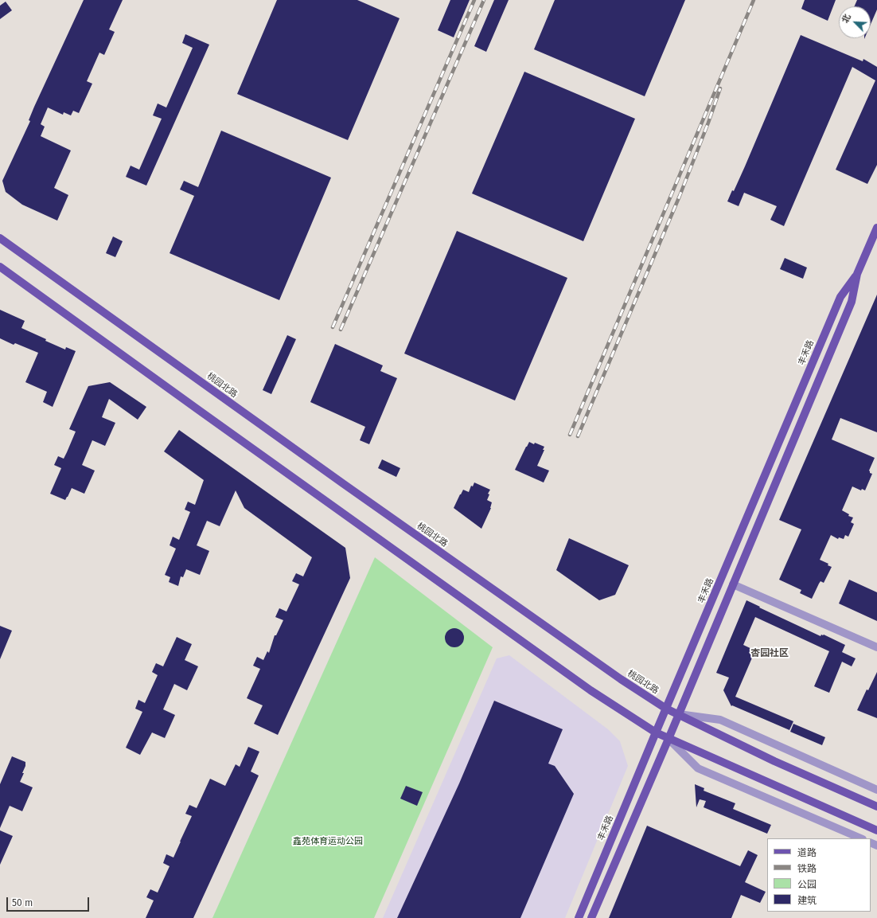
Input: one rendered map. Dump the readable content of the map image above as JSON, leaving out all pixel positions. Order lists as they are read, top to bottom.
{
  "streets": {
    "main road": ["丰禾路", "桃园北路"]
  },
  "crossings": [
    ["丰禾路", "桃园北路"]
  ],
  "districts": ["杏园社区"],
  "parks": ["鑫苑体育运动公园"],
  "legend": [
    "道路",
    "铁路",
    "公园",
    "建筑"
  ],
  "scale_bar": "50 m",
  "north": "top left"
}
